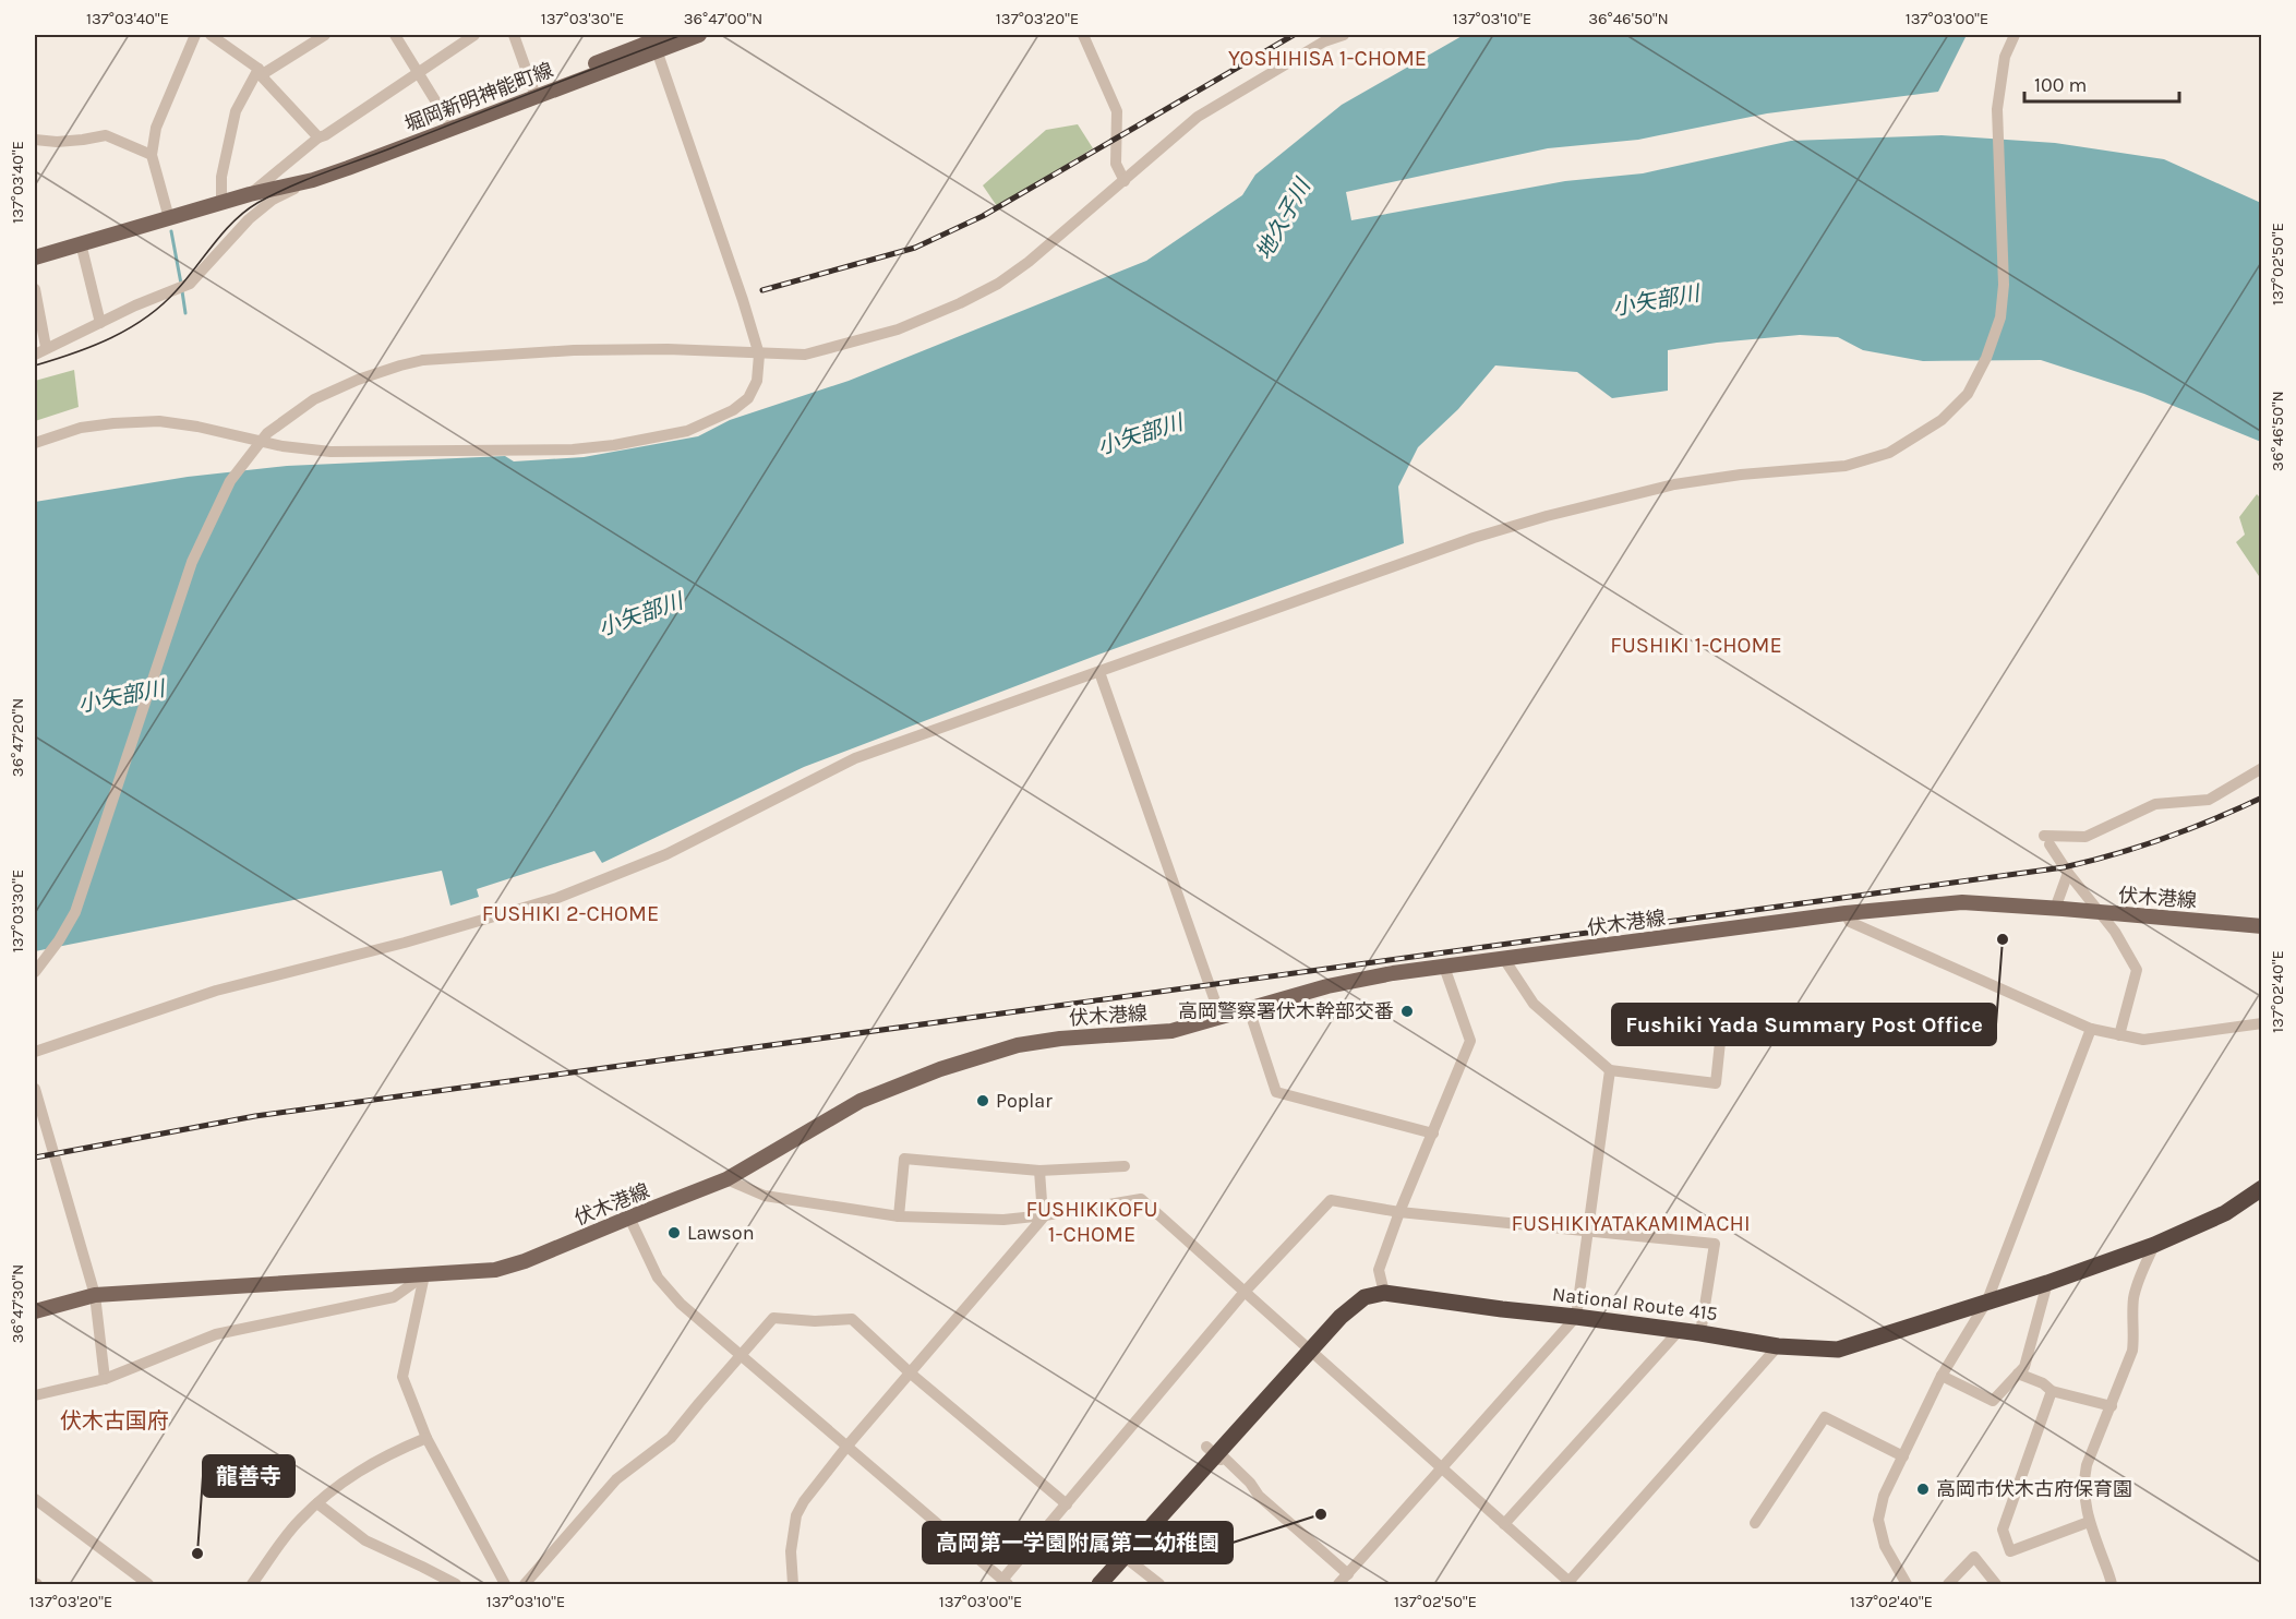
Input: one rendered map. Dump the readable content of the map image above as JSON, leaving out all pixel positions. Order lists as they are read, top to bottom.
{
  "streets": {
    "highway": ["National Route 415"],
    "main road": ["堀岡新明神能町線", "伏木港線"]
  },
  "districts": [
    "YOSHIHISA 1-CHOME",
    "FUSHIKI 1-CHOME",
    "FUSHIKI 2-CHOME",
    "FUSHIKIKOFU 1-CHOME",
    "FUSHIKIYATAKAMIMACHI",
    "伏木古国府"
  ],
  "water": ["地久子川", "小矢部川"],
  "places": [
    "Fushiki Yada Summary Post Office",
    "高岡警察署伏木幹部交番",
    "Poplar",
    "Lawson",
    "高岡市伏木古府保育園",
    "高岡第一学園附属第二幼稚園",
    "龍善寺"
  ],
  "scale_bar": "100 m",
  "coordinates": [
    "137°03'40\"E",
    "137°03'30\"E",
    "36°47'00\"N",
    "137°03'20\"E",
    "137°03'10\"E",
    "36°46'50\"N",
    "137°03'00\"E",
    "137°02'50\"E",
    "36°47'20\"N",
    "137°02'40\"E",
    "36°47'30\"N"
  ]
}
